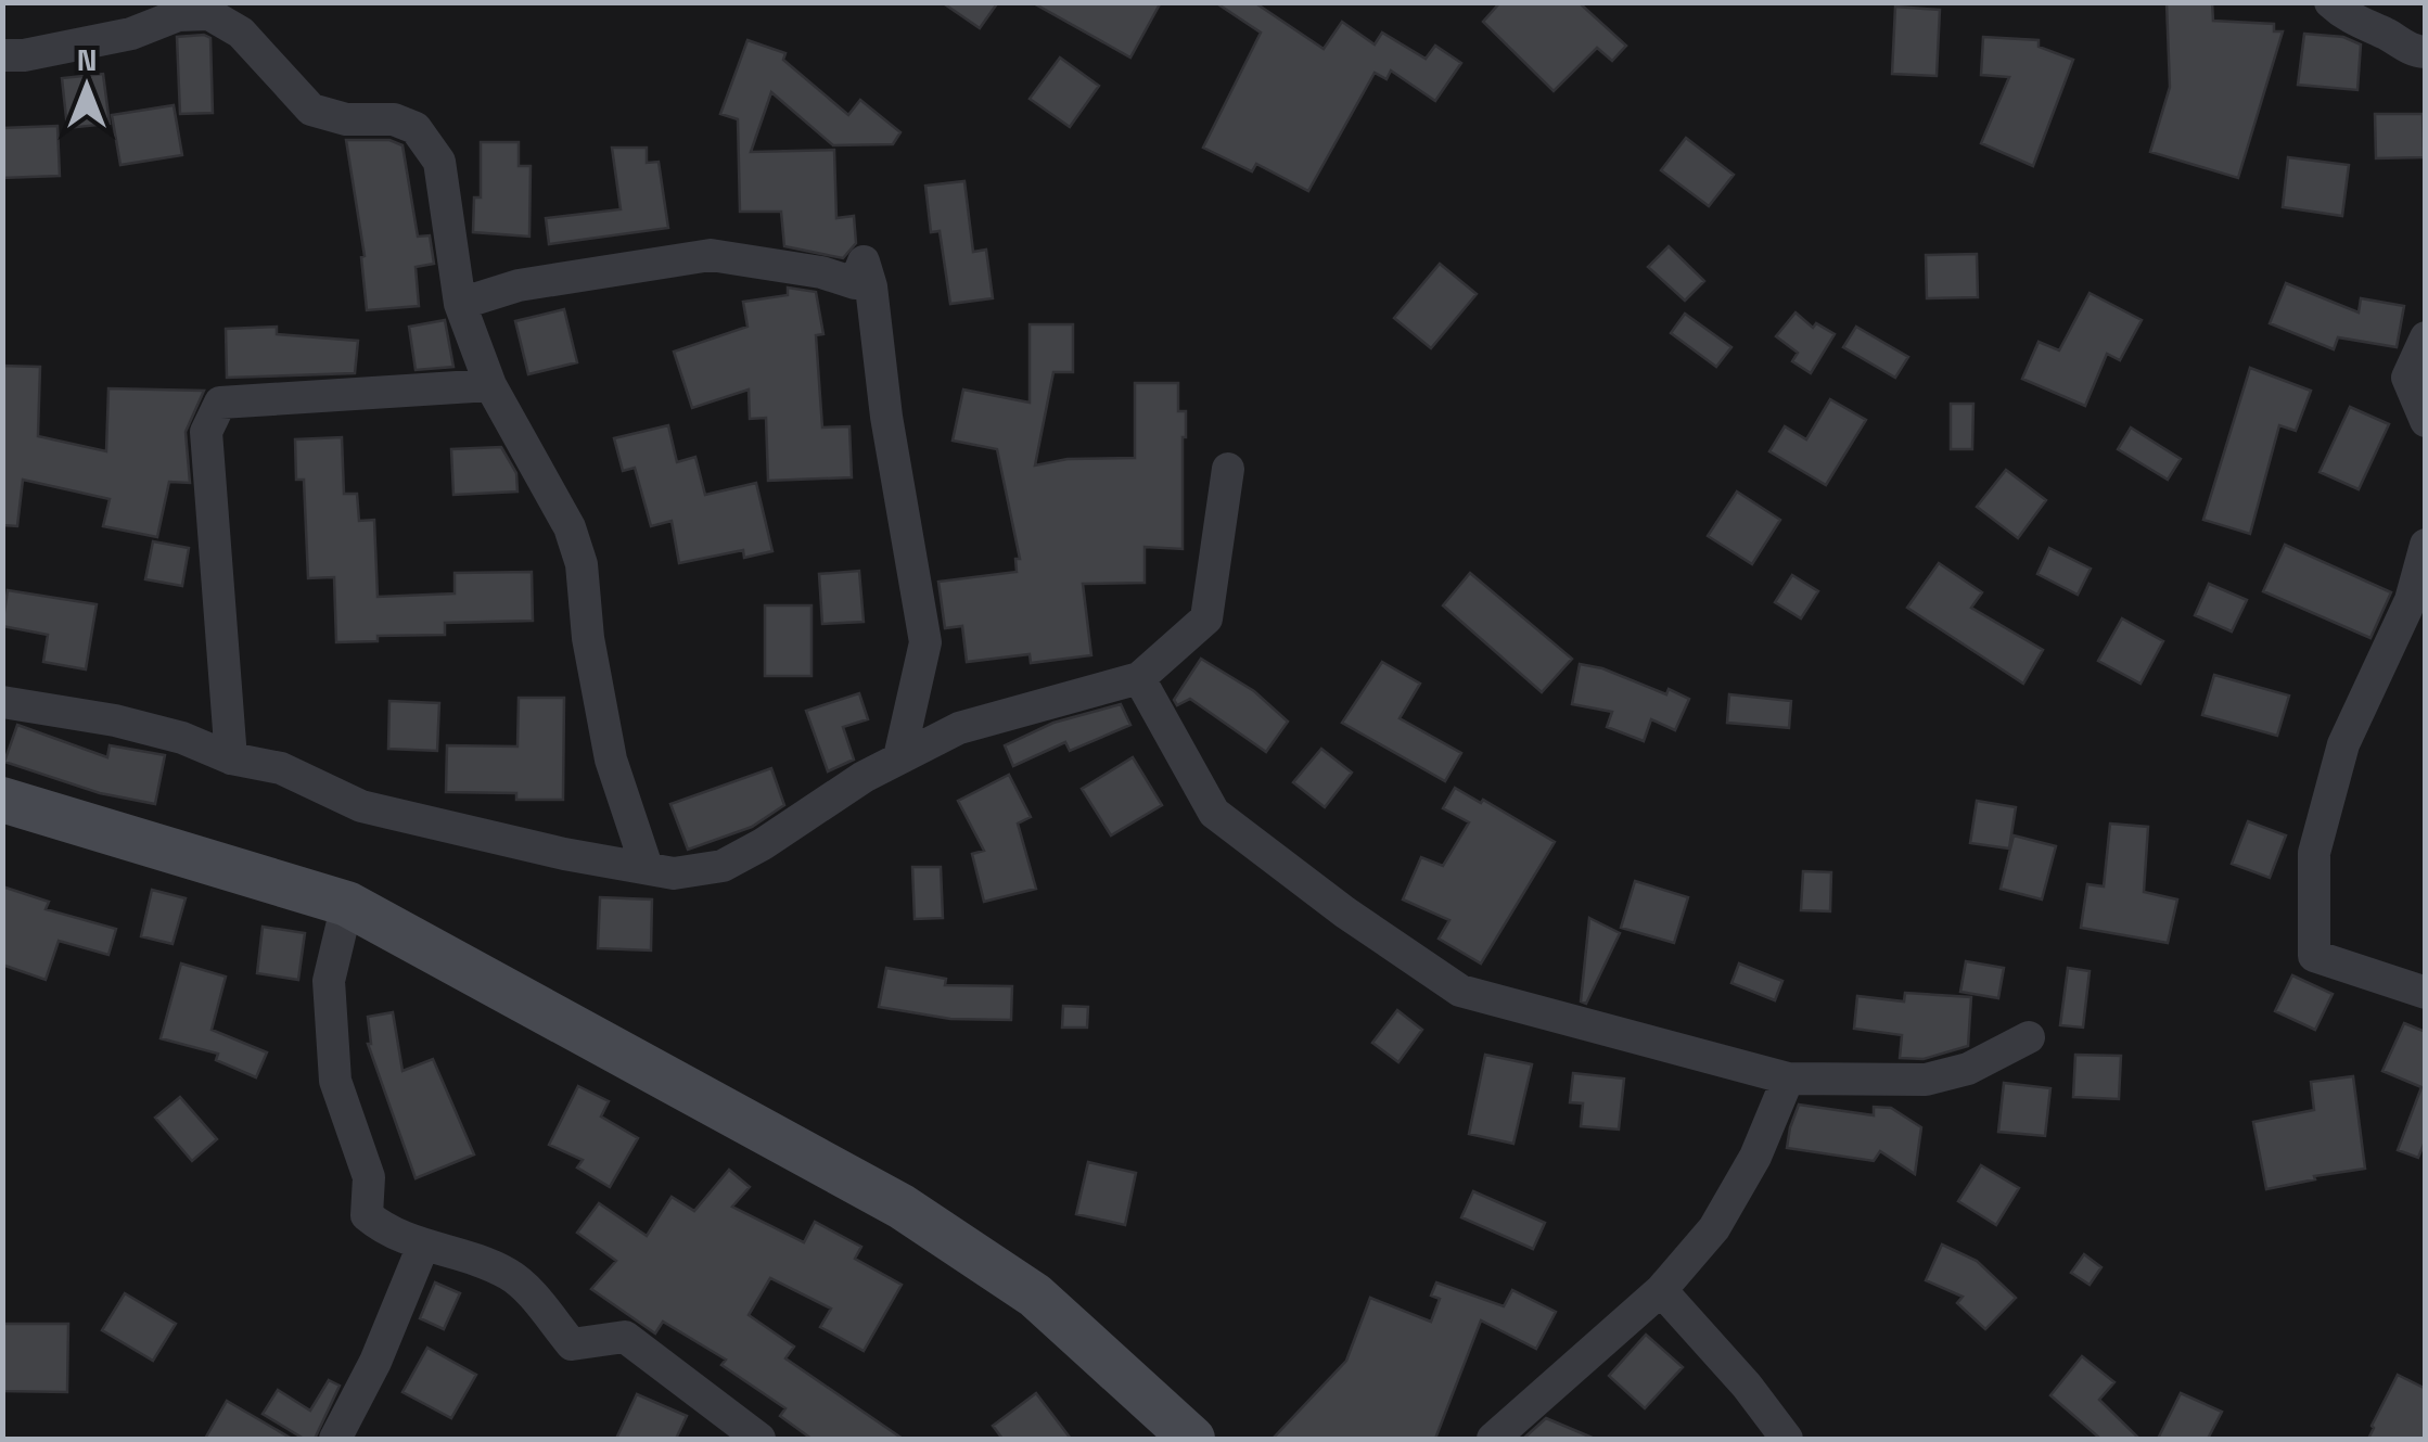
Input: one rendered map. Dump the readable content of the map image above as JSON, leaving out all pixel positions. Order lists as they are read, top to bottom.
{
  "north": "top"
}
